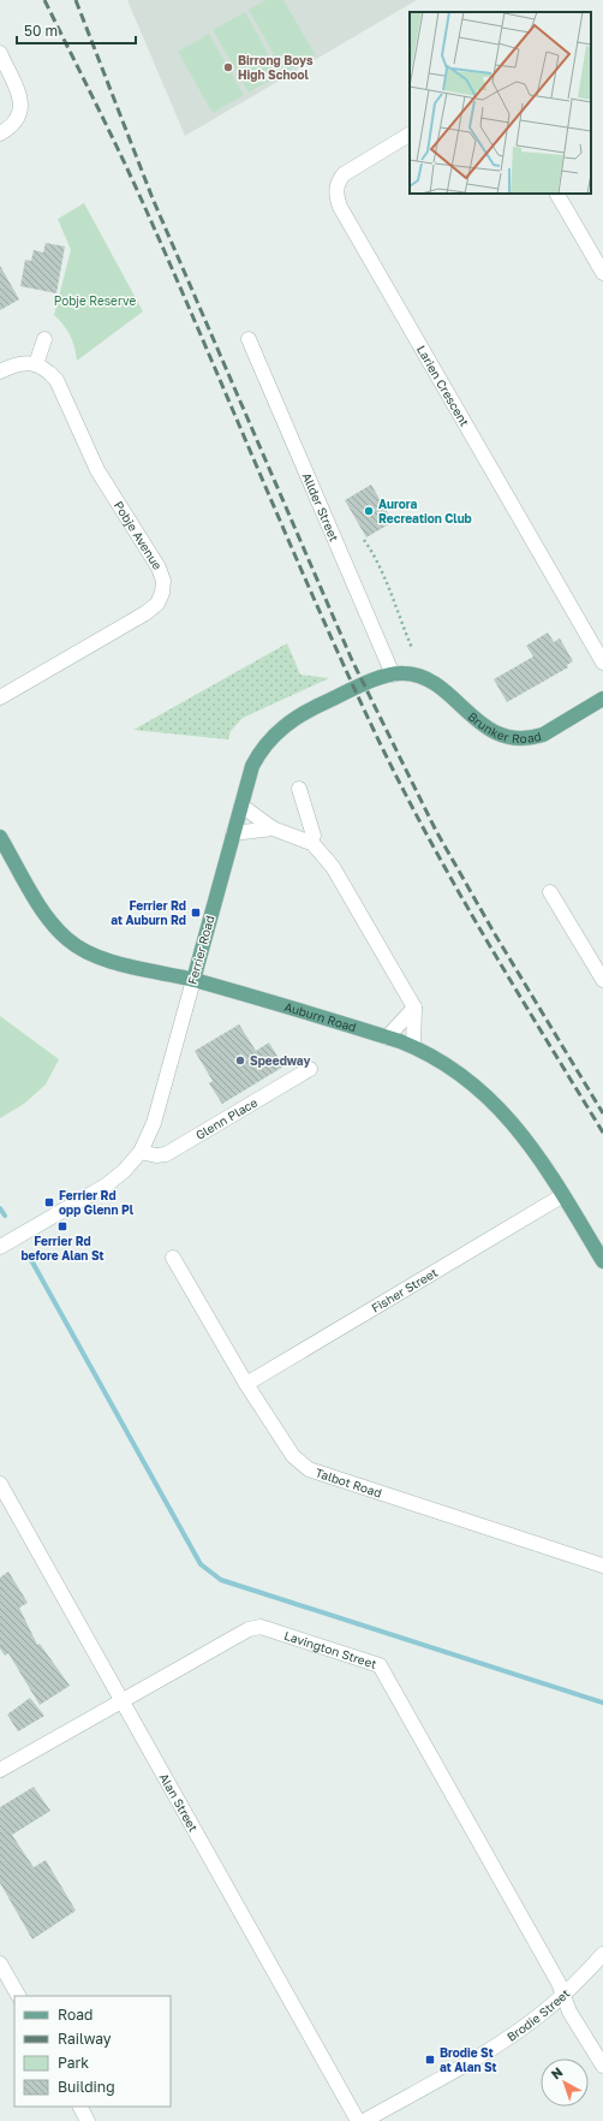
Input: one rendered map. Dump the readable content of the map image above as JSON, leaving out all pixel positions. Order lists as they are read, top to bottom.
{
  "streets": {
    "main road": ["Brunker Road", "Ferrier Road", "Auburn Road"],
    "street": [
      "Larien Crescent",
      "Allder Street",
      "Pobje Avenue",
      "Glenn Place",
      "Fisher Street",
      "Talbot Road",
      "Lavington Street",
      "Alan Street",
      "Brodie Street"
    ]
  },
  "crossings": [
    ["Allder Street", "Ferrier Road"],
    ["Brunker Road", "Ferrier Road"],
    ["Ferrier Road", "Auburn Road"],
    ["Ferrier Road", "Glenn Place"],
    ["Auburn Road", "Fisher Street"],
    ["Fisher Street", "Talbot Road"],
    ["Lavington Street", "Alan Street"],
    ["Lavington Street", "Brodie Street"]
  ],
  "parks": ["Pobje Reserve"],
  "places": {
    "other": ["Birrong Boys High School", "Aurora Recreation Club", "Speedway"],
    "transit": [
      "Ferrier Rd at Auburn Rd",
      "Ferrier Rd opp Glenn Pl",
      "Ferrier Rd before Alan St",
      "Brodie St at Alan St"
    ]
  },
  "legend": [
    "Road",
    "Railway",
    "Park",
    "Building"
  ],
  "scale_bar": "50 m",
  "north": "top left"
}
